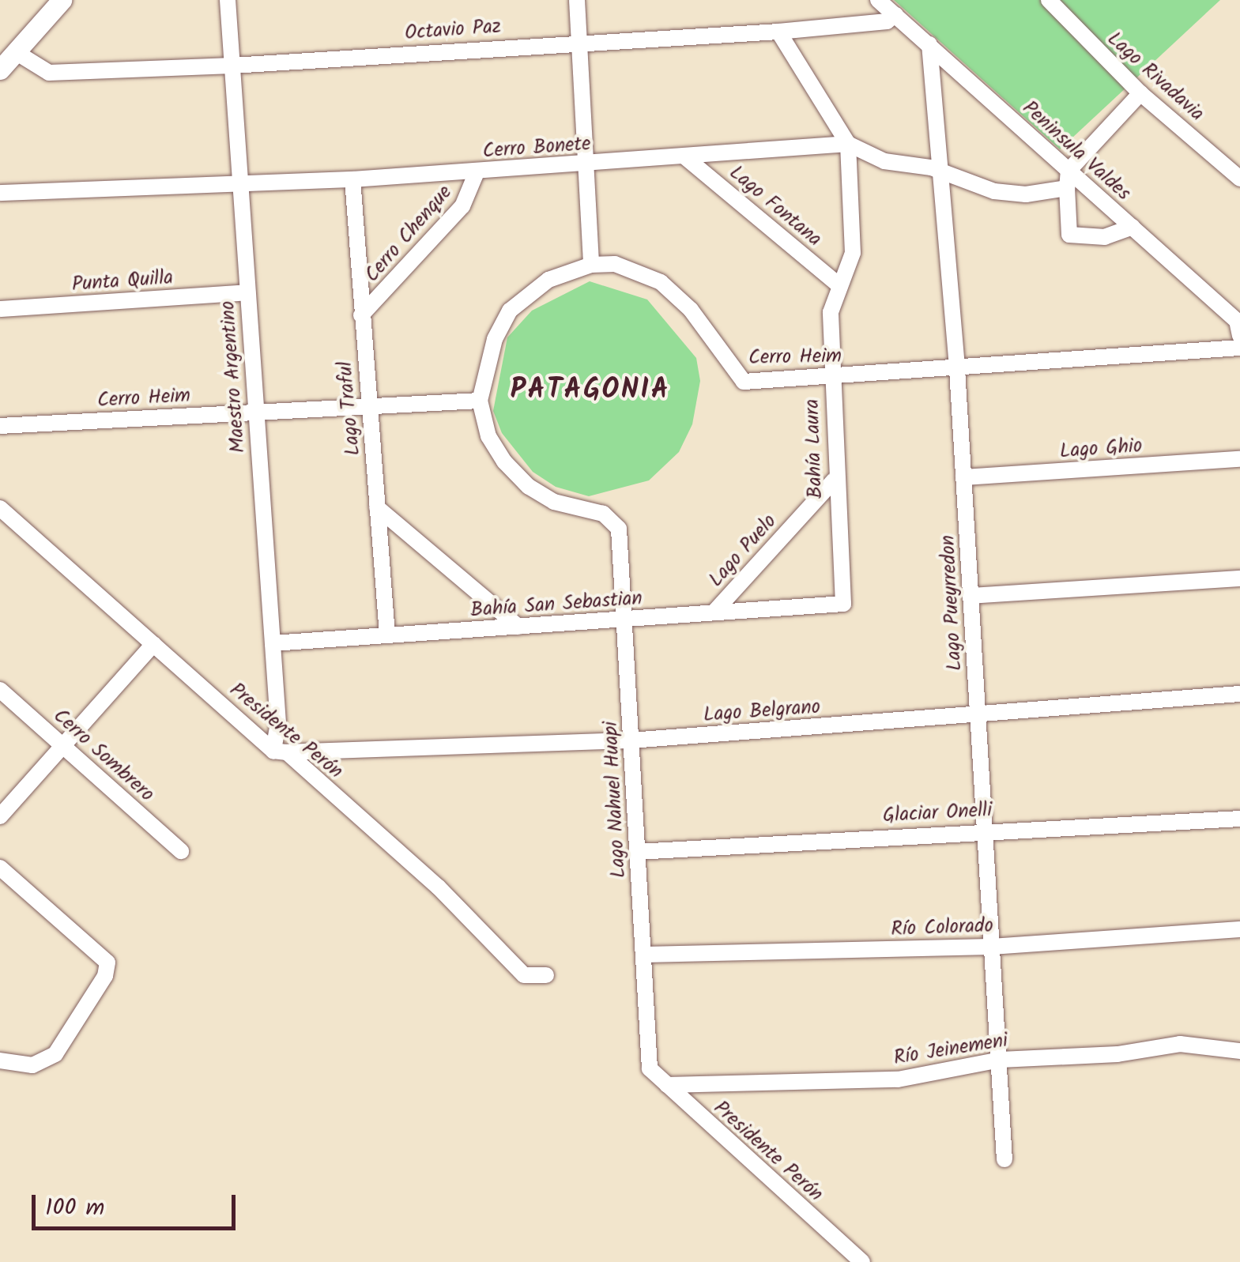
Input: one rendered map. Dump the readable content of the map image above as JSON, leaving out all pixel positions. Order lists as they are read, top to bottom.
{
  "streets": {
    "street": [
      "Octavio Paz",
      "Lago Rivadavia",
      "Cerro Bonete",
      "Peninsula Valdes",
      "Lago Fontana",
      "Cerro Chenque",
      "Punta Quilla",
      "Cerro Heim",
      "Maestro Argentino",
      "Lago Traful",
      "Bahía Laura",
      "Lago Ghio",
      "Lago Puelo",
      "Lago Pueyrredon",
      "Bahía San Sebastian",
      "Lago Belgrano",
      "Presidente Perón",
      "Cerro Sombrero",
      "Lago Nahuel Huapi",
      "Glaciar Onelli",
      "Río Colorado",
      "Río Jeinemeni"
    ]
  },
  "crossings": [
    ["Octavio Paz", "Peninsula Valdes"],
    ["Octavio Paz", "Maestro Argentino"],
    ["Cerro Bonete", "Lago Fontana"],
    ["Cerro Bonete", "Cerro Chenque"],
    ["Cerro Bonete", "Maestro Argentino"],
    ["Cerro Bonete", "Lago Traful"],
    ["Cerro Bonete", "Bahía Laura"],
    ["Cerro Bonete", "Lago Pueyrredon"],
    ["Peninsula Valdes", "Lago Pueyrredon"],
    ["Lago Fontana", "Bahía Laura"],
    ["Cerro Chenque", "Lago Traful"],
    ["Punta Quilla", "Maestro Argentino"],
    ["Cerro Heim", "Maestro Argentino"],
    ["Cerro Heim", "Lago Traful"],
    ["Cerro Heim", "Bahía Laura"],
    ["Cerro Heim", "Lago Pueyrredon"],
    ["Cerro Heim", "Lago Nahuel Huapi"],
    ["Maestro Argentino", "Bahía San Sebastian"],
    ["Maestro Argentino", "Lago Belgrano"],
    ["Maestro Argentino", "Presidente Perón"],
    ["Lago Traful", "Bahía San Sebastian"],
    ["Bahía Laura", "Lago Puelo"],
    ["Bahía Laura", "Bahía San Sebastian"],
    ["Lago Ghio", "Lago Pueyrredon"],
    ["Lago Puelo", "Bahía San Sebastian"],
    ["Lago Pueyrredon", "Lago Belgrano"],
    ["Lago Pueyrredon", "Glaciar Onelli"],
    ["Lago Pueyrredon", "Río Colorado"],
    ["Lago Pueyrredon", "Río Jeinemeni"],
    ["Bahía San Sebastian", "Lago Nahuel Huapi"],
    ["Lago Belgrano", "Presidente Perón"],
    ["Lago Belgrano", "Lago Nahuel Huapi"],
    ["Presidente Perón", "Lago Nahuel Huapi"],
    ["Presidente Perón", "Río Jeinemeni"],
    ["Lago Nahuel Huapi", "Glaciar Onelli"],
    ["Lago Nahuel Huapi", "Río Colorado"]
  ],
  "districts": ["PATAGONIA"],
  "scale_bar": "100 m"
}
